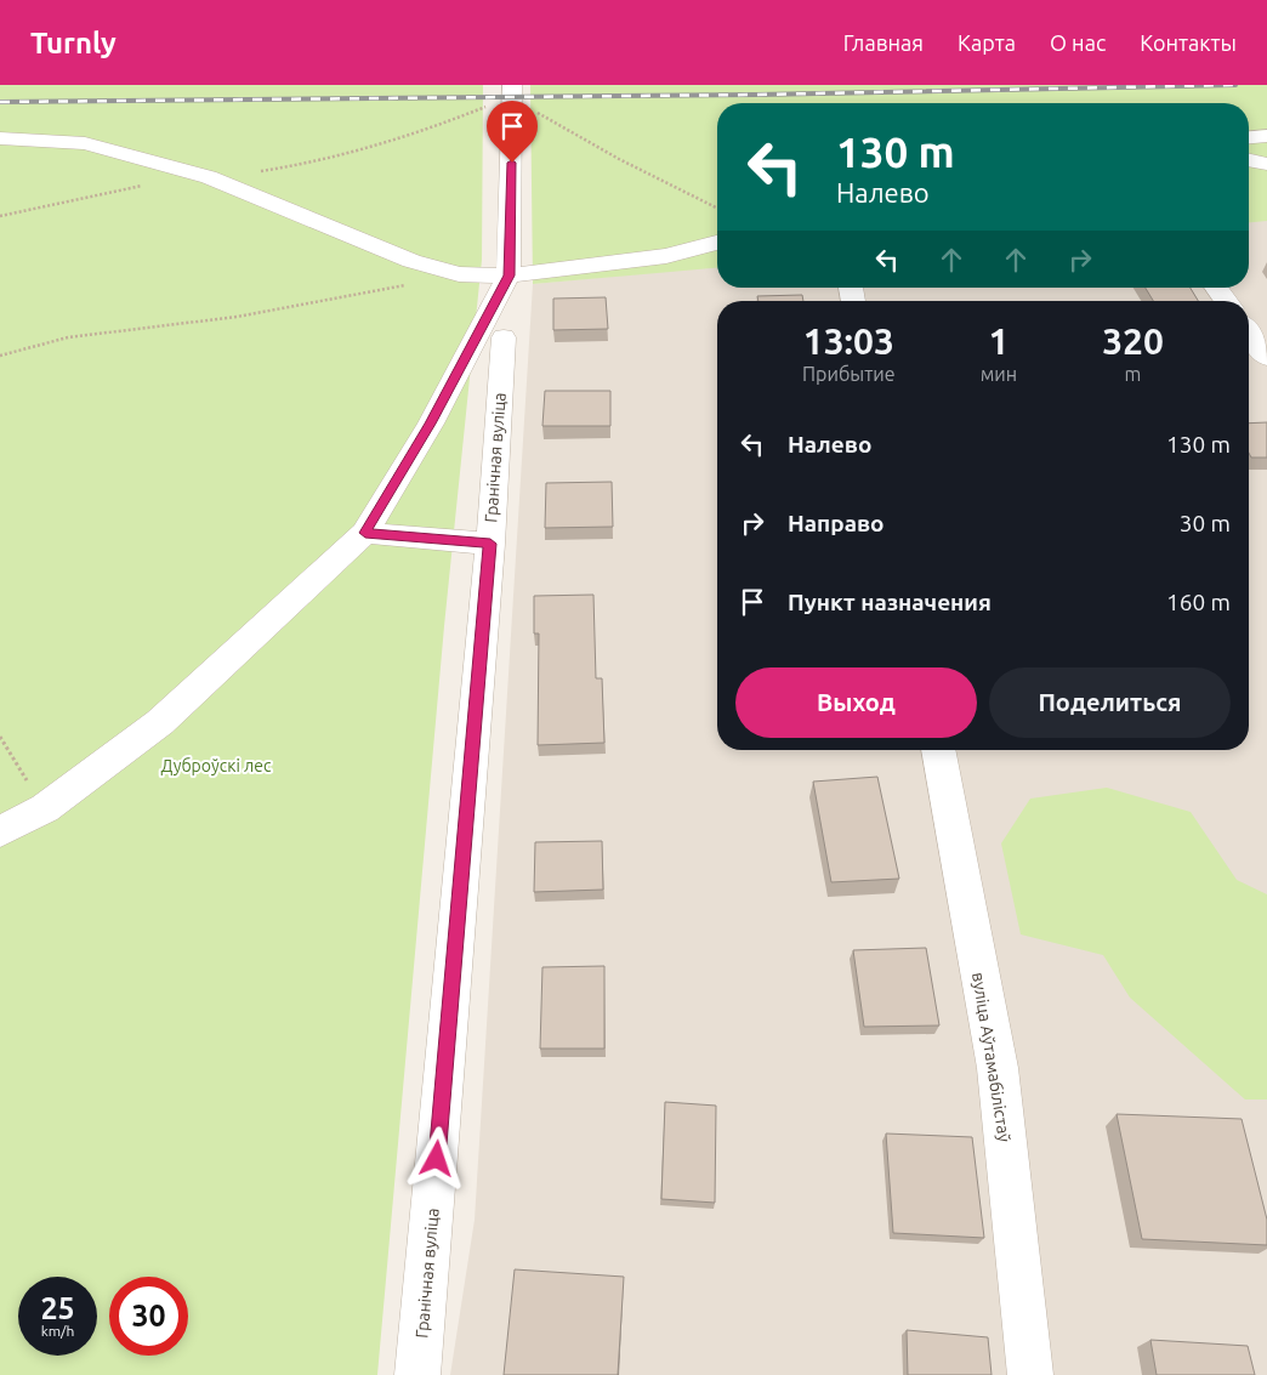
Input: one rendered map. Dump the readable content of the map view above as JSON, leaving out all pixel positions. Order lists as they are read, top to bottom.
{
  "streets": {
    "street": ["Гранічная вуліца", "вуліца Аўтамабілістаў"]
  },
  "parks": ["Дуброўскі лес"],
  "page": {
    "header": "Turnly",
    "nav": [
      "Главная",
      "Карта",
      "О нас",
      "Контакты"
    ],
    "turn": ["130 m", "Налево"],
    "eta": [
      "13:03",
      "Прибытие",
      "1",
      "мин",
      "320",
      "m"
    ],
    "list": [
      {
        "name": "Налево",
        "value": "130 m"
      },
      {
        "name": "Направо",
        "value": "30 m"
      },
      {
        "name": "Пункт назначения",
        "value": "160 m"
      }
    ],
    "buttons": ["Выход", "Поделиться"],
    "speed": "25 km/h",
    "limit": "30"
  }
}
